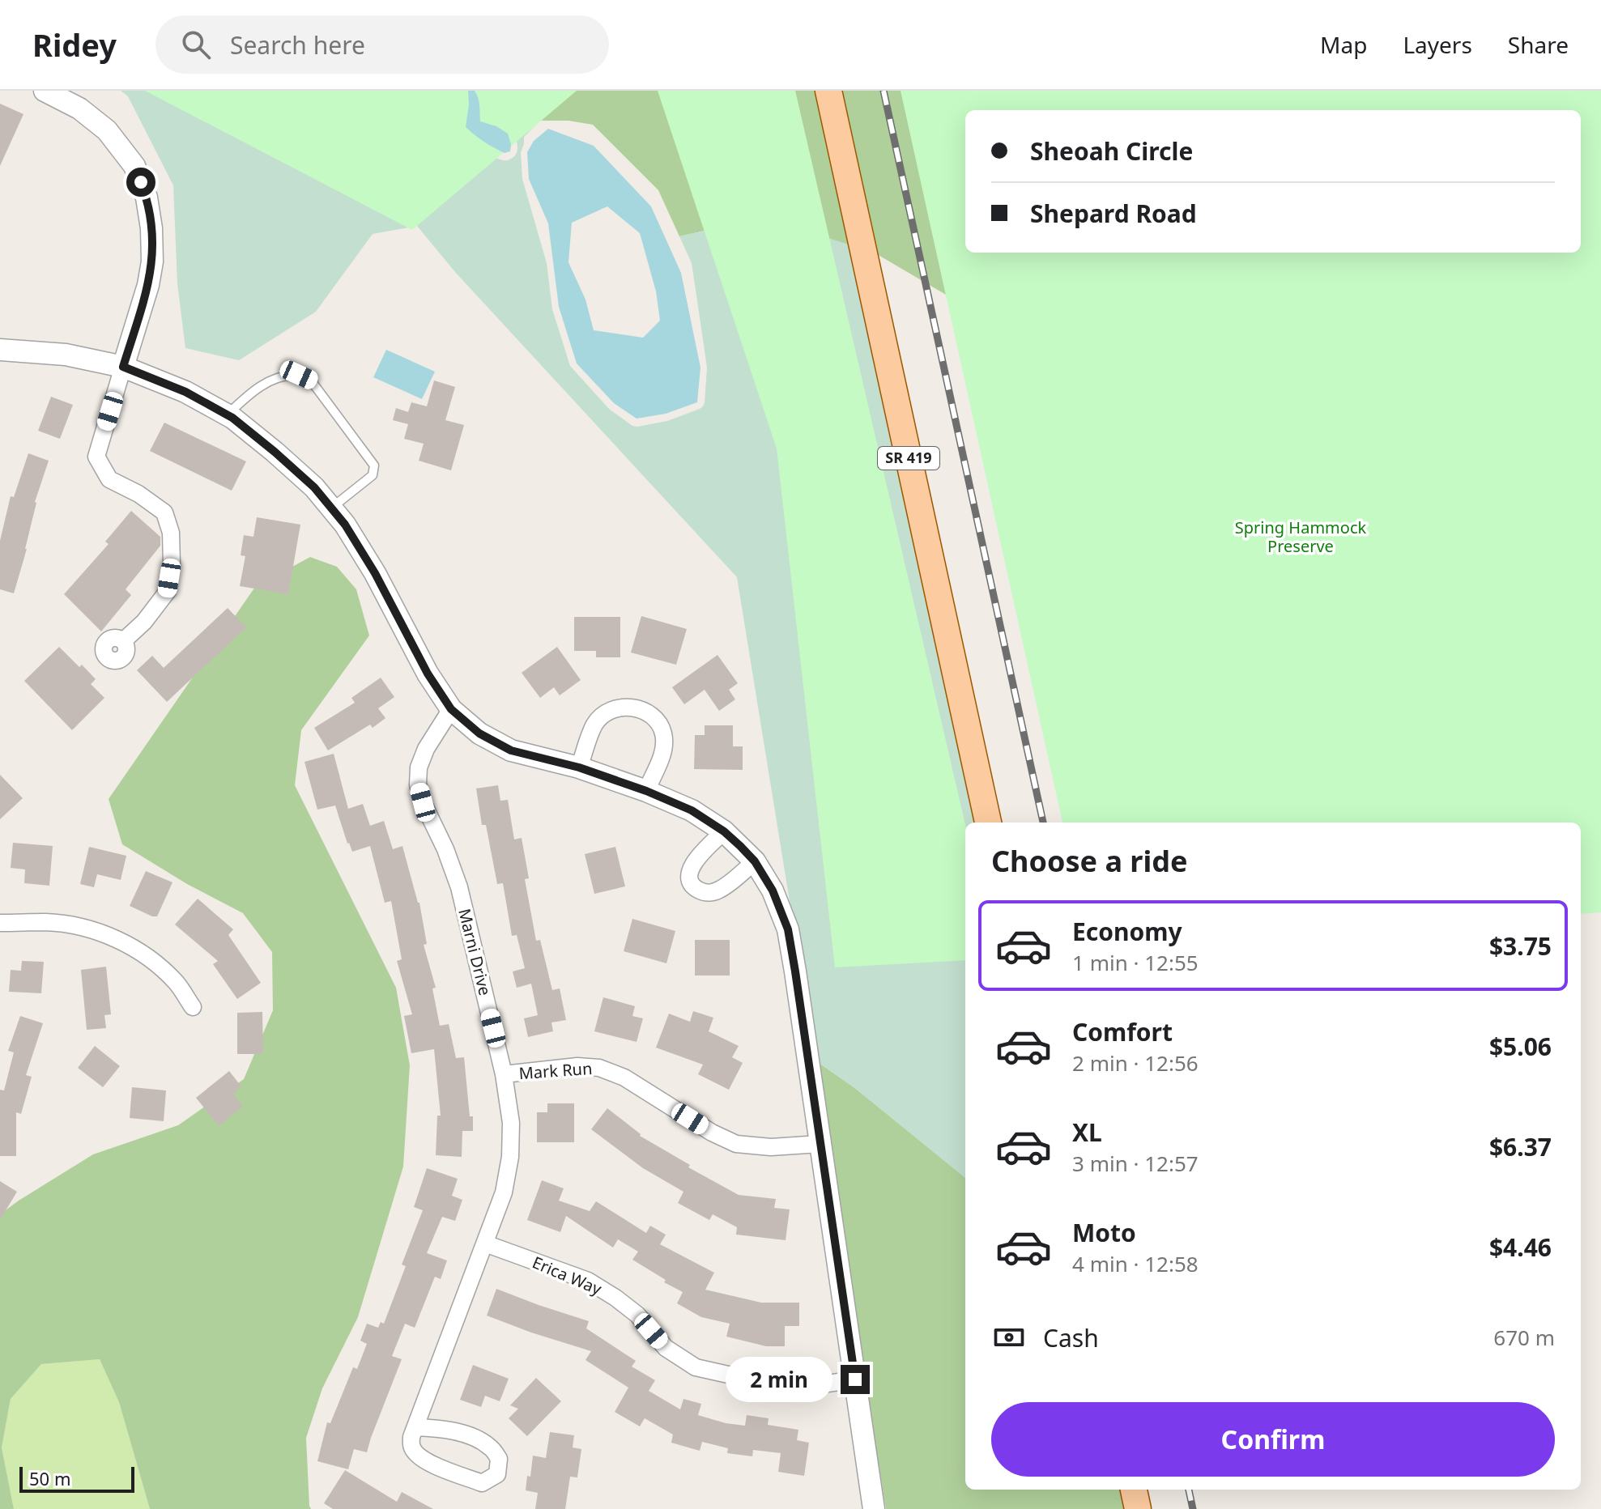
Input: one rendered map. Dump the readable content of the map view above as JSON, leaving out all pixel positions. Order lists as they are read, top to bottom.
{
  "streets": {
    "main road": ["SR 419"],
    "street": ["Marni Drive", "Mark Run", "Erica Way"]
  },
  "crossings": [
    ["Marni Drive", "Mark Run"],
    ["Marni Drive", "Erica Way"]
  ],
  "parks": ["Spring Hammock Preserve"],
  "scale_bar": "50 m",
  "page": {
    "header": "Ridey",
    "search": "Search here",
    "nav": ["Map", "Layers", "Share"],
    "banner": ["Sheoah Circle", "Shepard Road"],
    "heading": "Choose a ride",
    "list": [
      {
        "name": "Economy",
        "note": "1 min · 12:55",
        "value": "$3.75"
      },
      {
        "name": "Comfort",
        "note": "2 min · 12:56",
        "value": "$5.06"
      },
      {
        "name": "XL",
        "note": "3 min · 12:57",
        "value": "$6.37"
      },
      {
        "name": "Moto",
        "note": "4 min · 12:58",
        "value": "$4.46"
      }
    ],
    "pay": ["Cash", "670 m"],
    "bubble": "2 min",
    "buttons": "Confirm",
    "scale": "50 m"
  }
}
